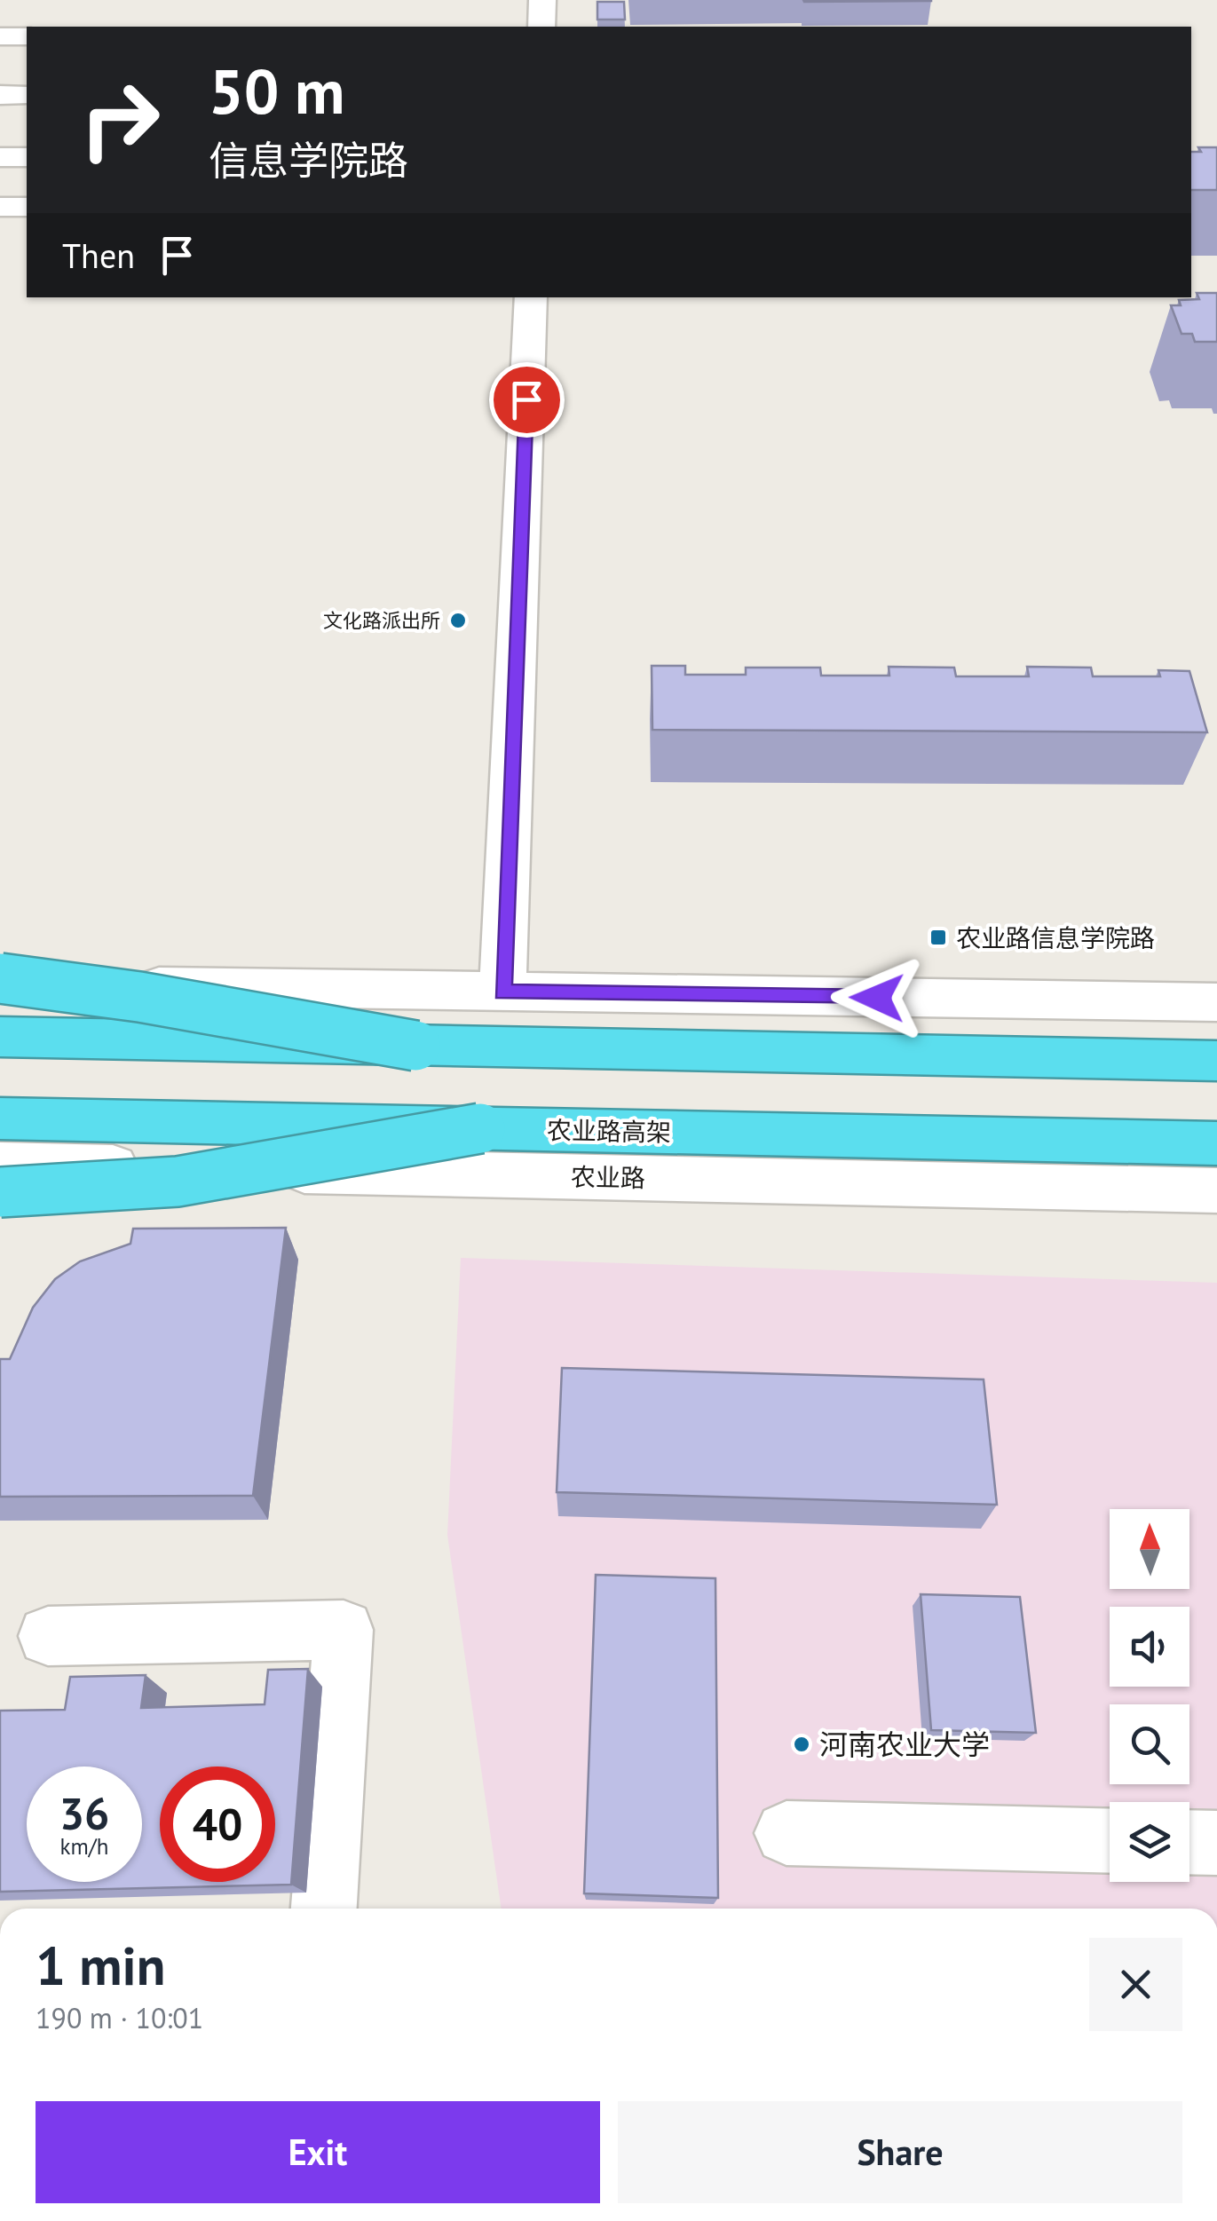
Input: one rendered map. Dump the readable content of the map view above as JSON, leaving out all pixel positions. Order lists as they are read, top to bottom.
{
  "streets": {
    "highway": ["农业路高架"],
    "street": ["农业路"]
  },
  "places": {
    "other": ["文化路派出所", "河南农业大学"],
    "transit": ["农业路信息学院路"]
  },
  "north": "top",
  "page": {
    "turn": ["50 m", "信息学院路"],
    "then": "Then",
    "speed": "36 km/h",
    "limit": "40",
    "heading": ["1 min", "190 m · 10:01"],
    "buttons": ["Exit", "Share"]
  }
}
